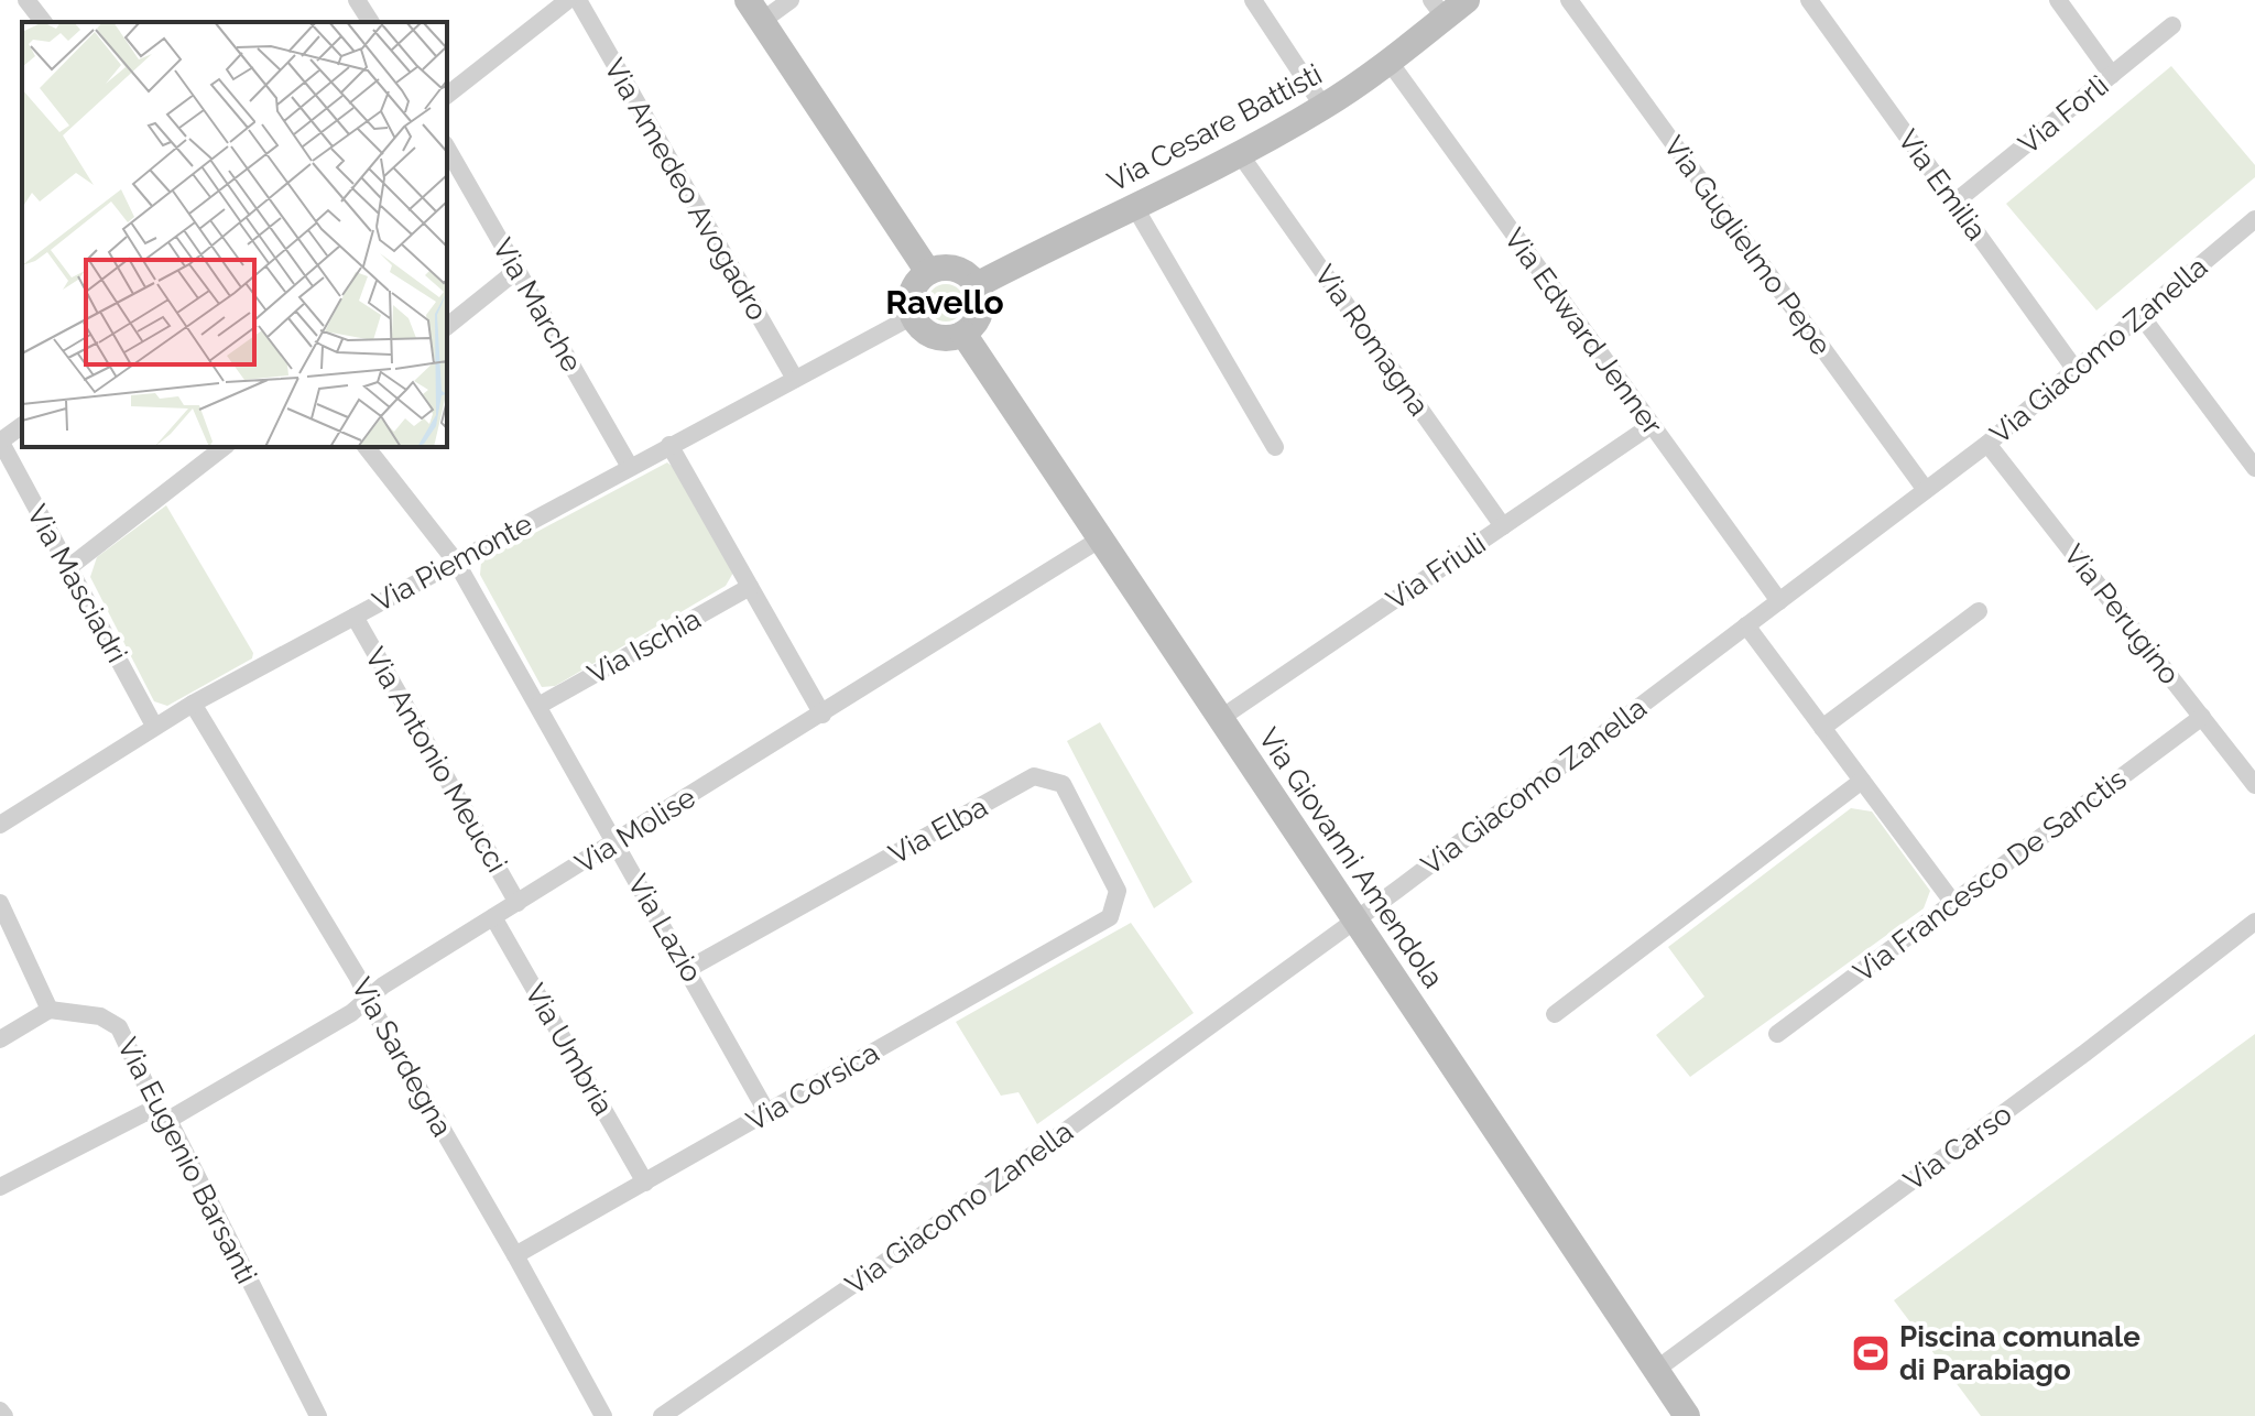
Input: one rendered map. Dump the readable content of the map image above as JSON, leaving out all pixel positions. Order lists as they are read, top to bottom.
{
  "streets": {
    "street": [
      "Via Forlì",
      "Via Cesare Battisti",
      "Via Emilia",
      "Via Amedeo Avogadro",
      "Via Guglielmo Pepe",
      "Via Marche",
      "Via Edward Jenner",
      "Via Romagna",
      "Via Giacomo Zanella",
      "Via Piemonte",
      "Via Friuli",
      "Via Masciadri",
      "Via Perugino",
      "Via Ischia",
      "Via Antonio Meucci",
      "Via Molise",
      "Via Elba",
      "Via Giovanni Amendola",
      "Via Francesco De Sanctis",
      "Via Lazio",
      "Via Umbria",
      "Via Sardegna",
      "Via Corsica",
      "Via Carso",
      "Via Eugenio Barsanti"
    ]
  },
  "crossings": [
    ["Via Forlì", "Via Emilia"],
    ["Via Cesare Battisti", "Via Edward Jenner"],
    ["Via Cesare Battisti", "Via Romagna"],
    ["Via Cesare Battisti", "Via Piemonte"],
    ["Via Cesare Battisti", "Via Giovanni Amendola"],
    ["Via Emilia", "Via Giacomo Zanella"],
    ["Via Amedeo Avogadro", "Via Piemonte"],
    ["Via Guglielmo Pepe", "Via Giacomo Zanella"],
    ["Via Marche", "Via Piemonte"],
    ["Via Edward Jenner", "Via Giacomo Zanella"],
    ["Via Edward Jenner", "Via Friuli"],
    ["Via Romagna", "Via Friuli"],
    ["Via Giacomo Zanella", "Via Perugino"],
    ["Via Giacomo Zanella", "Via Giovanni Amendola"],
    ["Via Piemonte", "Via Masciadri"],
    ["Via Piemonte", "Via Antonio Meucci"],
    ["Via Piemonte", "Via Giovanni Amendola"],
    ["Via Piemonte", "Via Lazio"],
    ["Via Piemonte", "Via Sardegna"],
    ["Via Friuli", "Via Giovanni Amendola"],
    ["Via Perugino", "Via Francesco De Sanctis"],
    ["Via Ischia", "Via Lazio"],
    ["Via Antonio Meucci", "Via Molise"],
    ["Via Molise", "Via Giovanni Amendola"],
    ["Via Molise", "Via Lazio"],
    ["Via Molise", "Via Umbria"],
    ["Via Molise", "Via Sardegna"],
    ["Via Molise", "Via Eugenio Barsanti"],
    ["Via Elba", "Via Lazio"],
    ["Via Elba", "Via Corsica"],
    ["Via Giovanni Amendola", "Via Carso"],
    ["Via Lazio", "Via Corsica"],
    ["Via Umbria", "Via Corsica"],
    ["Via Sardegna", "Via Corsica"]
  ],
  "districts": ["Ravello"],
  "places": {
    "sports": ["Piscina comunale di Parabiago"]
  }
}
